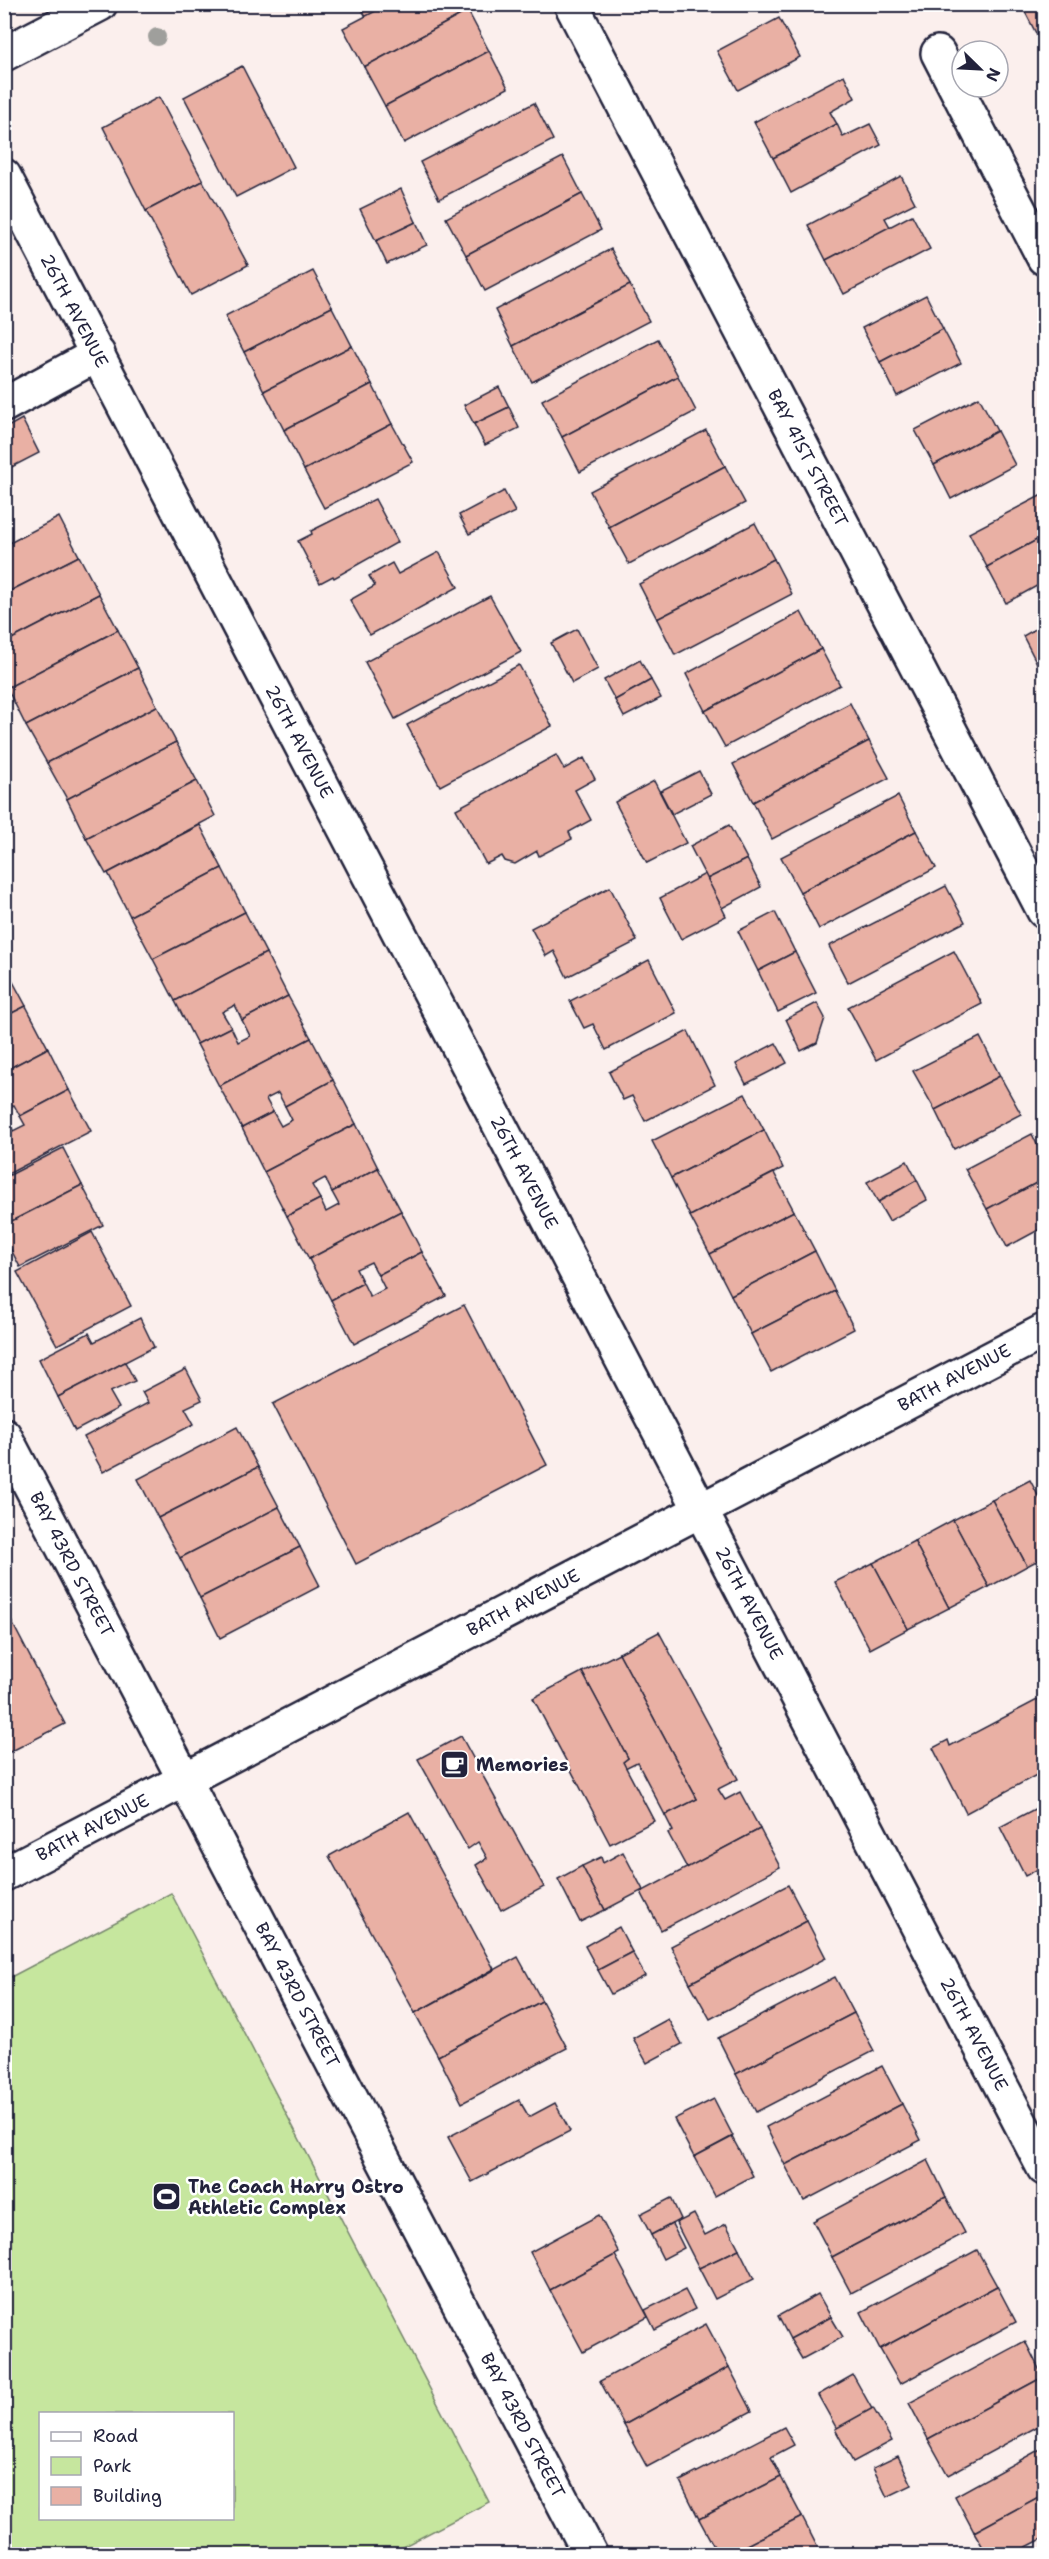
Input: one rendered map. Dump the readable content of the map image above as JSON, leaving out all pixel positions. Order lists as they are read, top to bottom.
{
  "streets": {
    "street": [
      "26TH AVENUE",
      "BAY 41ST STREET",
      "BATH AVENUE",
      "BAY 43RD STREET"
    ]
  },
  "crossings": [
    ["26TH AVENUE", "BATH AVENUE"],
    ["BATH AVENUE", "BAY 43RD STREET"]
  ],
  "places": {
    "cafe": ["Memories"],
    "sports": ["The Coach Harry Ostro Athletic Complex"]
  },
  "legend": ["Road", "Park", "Building"],
  "north": "bottom right"
}
